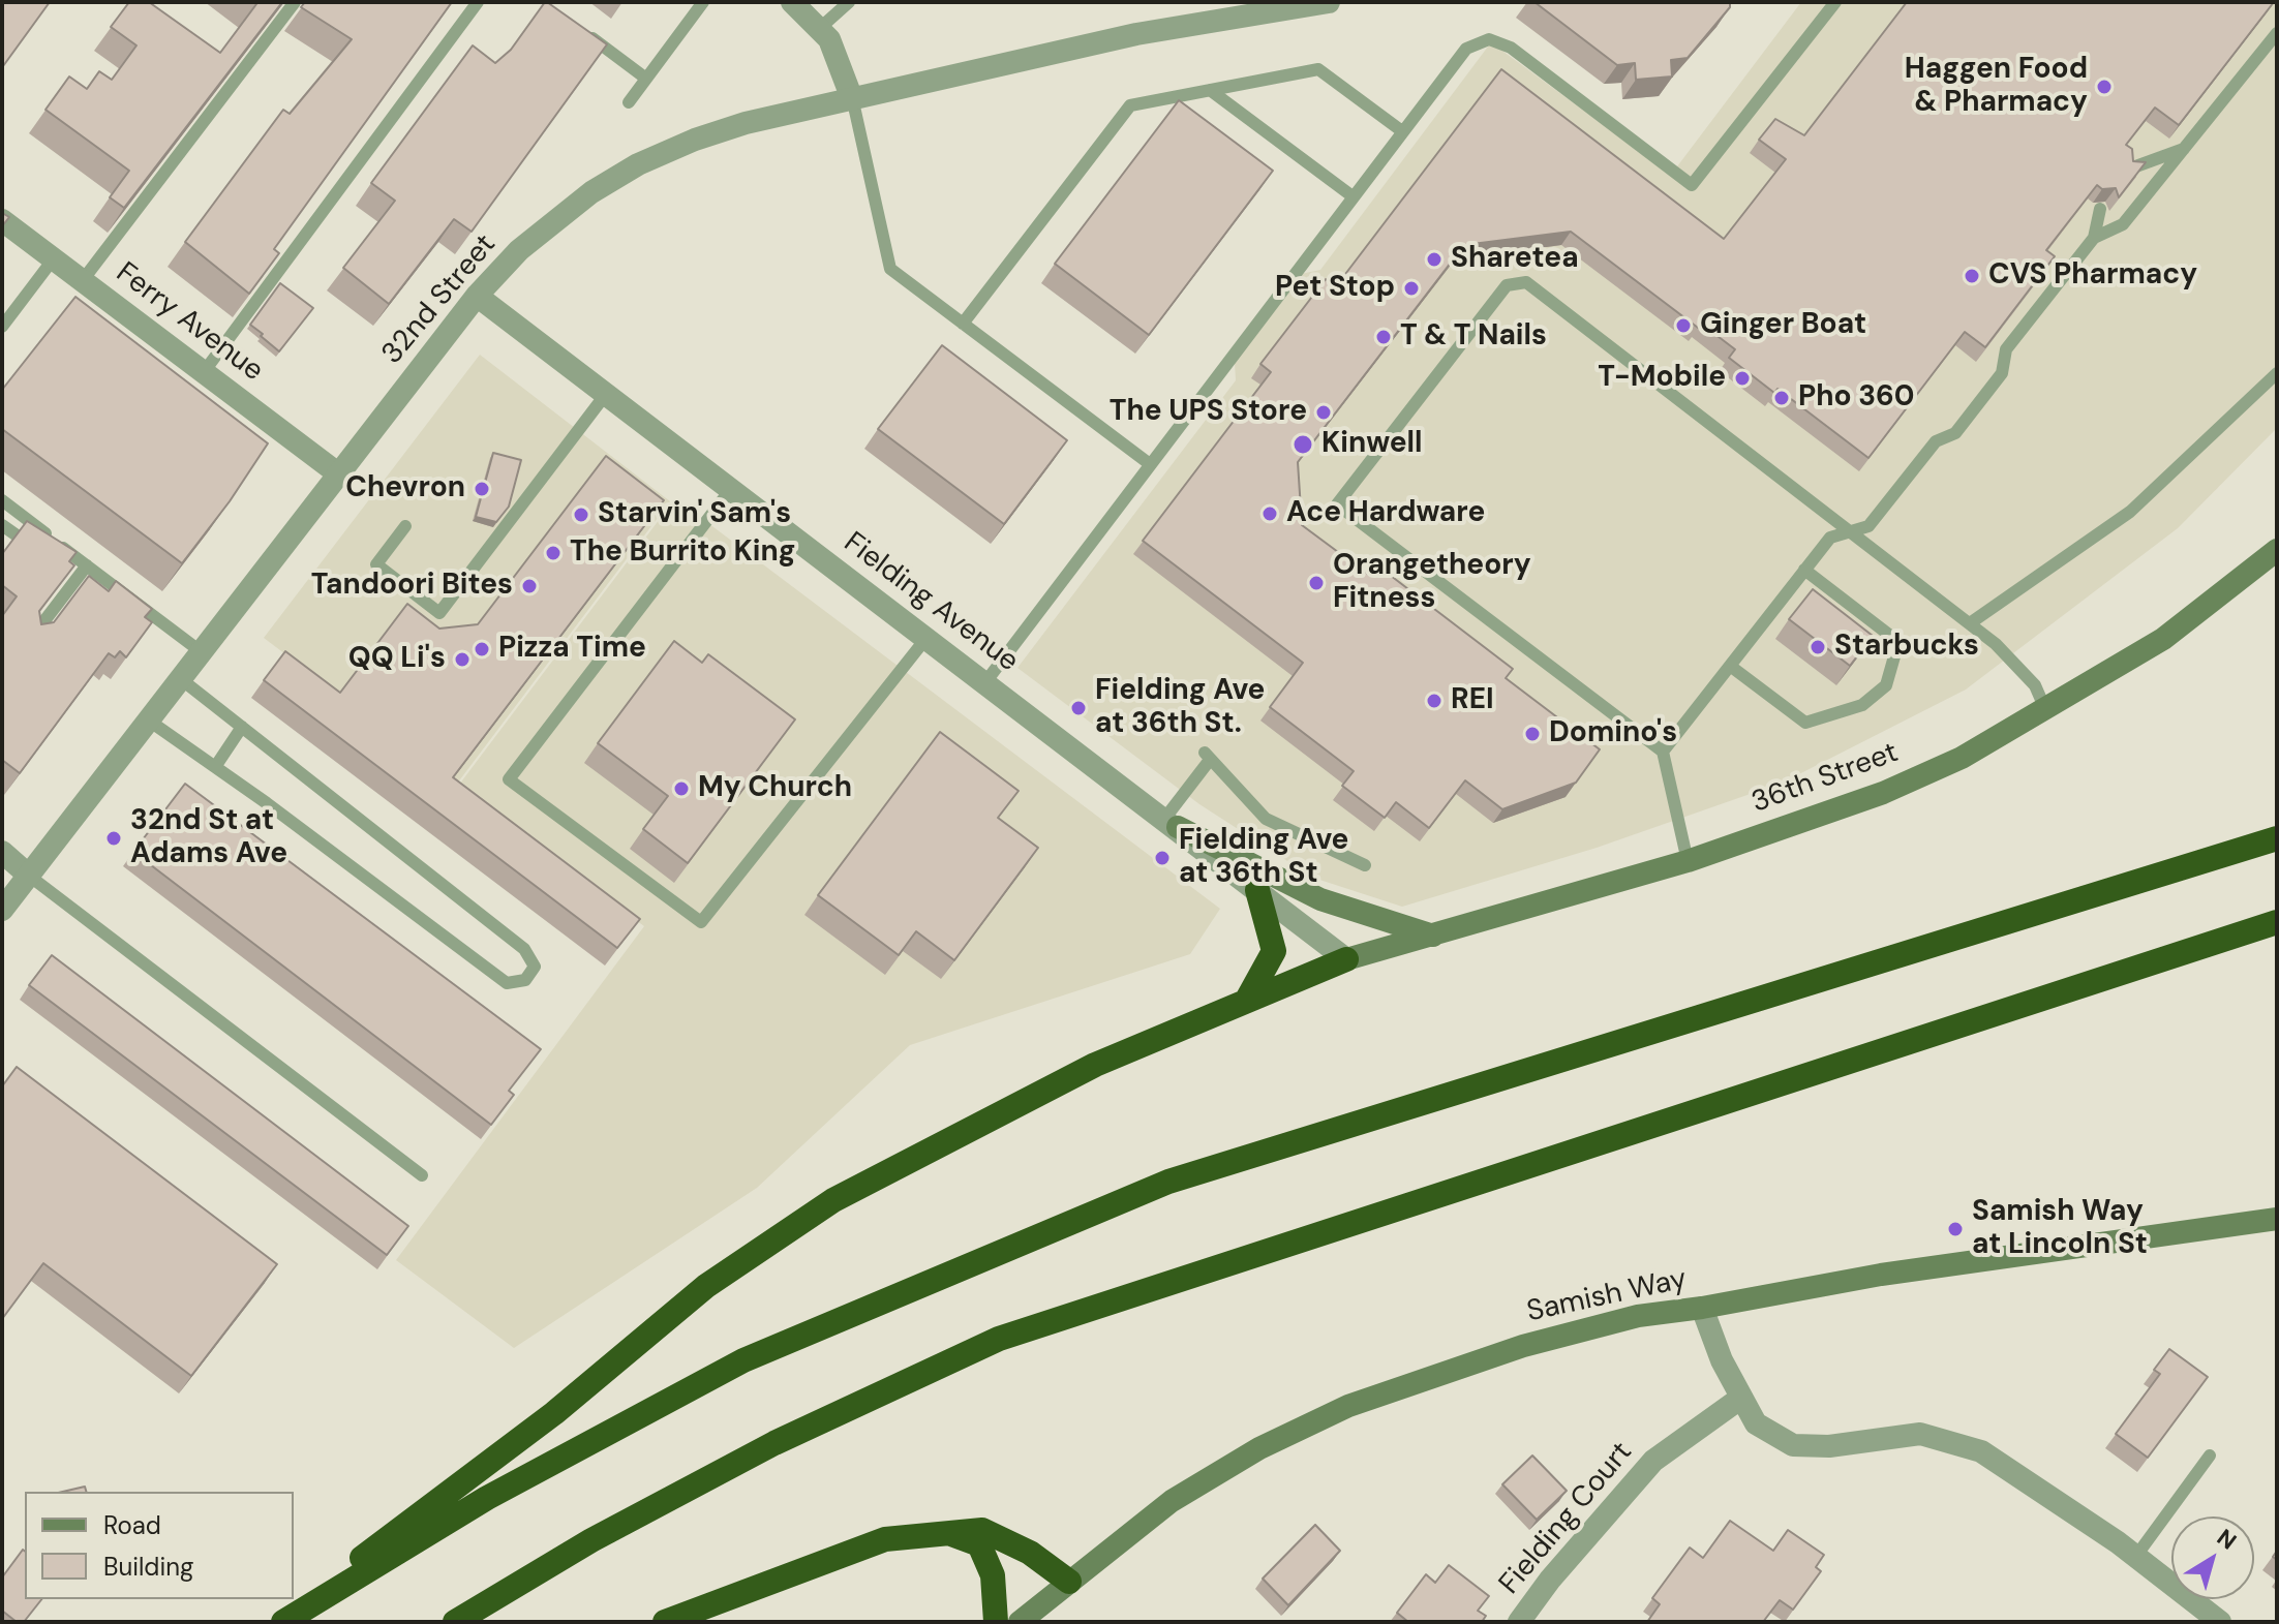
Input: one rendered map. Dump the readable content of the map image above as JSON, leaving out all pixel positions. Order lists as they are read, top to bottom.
{
  "streets": {
    "main road": ["36th Street", "Samish Way"],
    "street": [
      "32nd Street",
      "Ferry Avenue",
      "Fielding Avenue",
      "Fielding Court"
    ]
  },
  "crossings": [
    ["32nd Street", "Ferry Avenue"],
    ["32nd Street", "Fielding Avenue"],
    ["Fielding Avenue", "36th Street"]
  ],
  "places": [
    "Haggen Food & Pharmacy",
    "Sharetea",
    "CVS Pharmacy",
    "Pet Stop",
    "Ginger Boat",
    "T & T Nails",
    "T-Mobile",
    "Pho 360",
    "The UPS Store",
    "Kinwell",
    "Chevron",
    "Ace Hardware",
    "Starvin' Sam's",
    "The Burrito King",
    "Orangetheory Fitness",
    "Tandoori Bites",
    "Starbucks",
    "Pizza Time",
    "QQ Li's",
    "REI",
    "Fielding Ave at 36th St.",
    "Domino's",
    "My Church",
    "32nd St at Adams Ave",
    "Fielding Ave at 36th St",
    "Samish Way at Lincoln St"
  ],
  "legend": ["Road", "Building"],
  "north": "top right"
}
